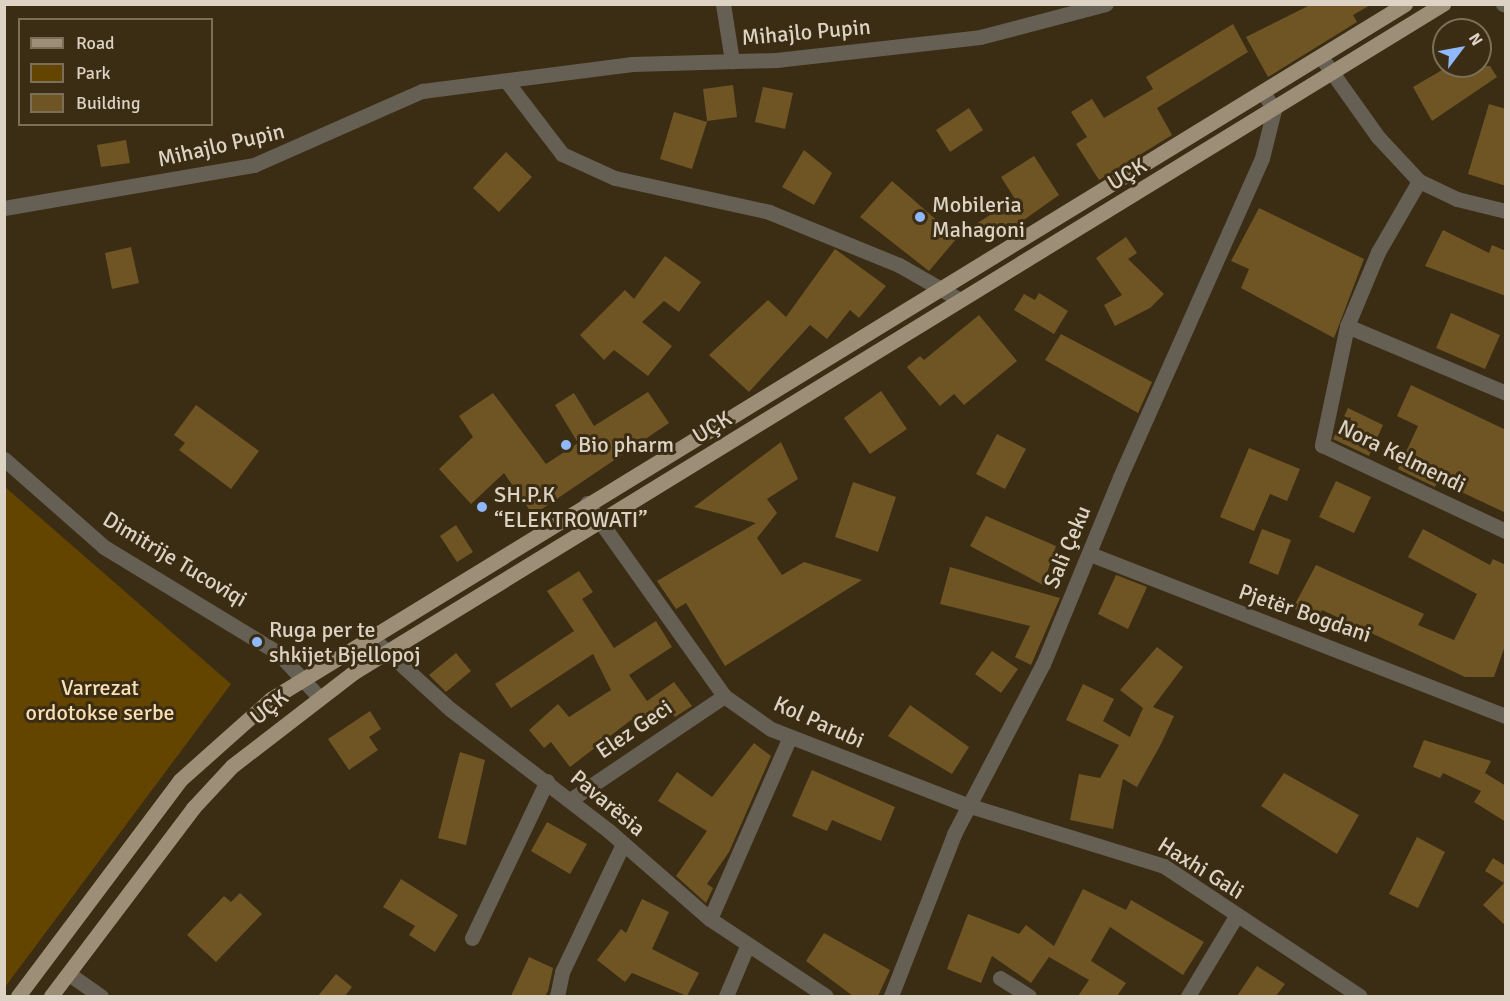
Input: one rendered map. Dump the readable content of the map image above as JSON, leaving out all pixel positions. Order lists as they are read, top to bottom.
{
  "streets": {
    "main road": ["UÇK"],
    "street": [
      "Mihajlo Pupin",
      "Nora Kelmendi",
      "Sali Çeku",
      "Dimitrije Tucoviqi",
      "Pjetër Bogdani",
      "Kol Parubi",
      "Elez Geci",
      "Pavarësia",
      "Haxhi Gali"
    ]
  },
  "crossings": [
    ["UÇK", "Sali Çeku"],
    ["UÇK", "Dimitrije Tucoviqi"],
    ["UÇK", "Kol Parubi"],
    ["UÇK", "Pavarësia"],
    ["Sali Çeku", "Pjetër Bogdani"],
    ["Sali Çeku", "Kol Parubi"],
    ["Sali Çeku", "Haxhi Gali"],
    ["Kol Parubi", "Elez Geci"],
    ["Kol Parubi", "Haxhi Gali"],
    ["Elez Geci", "Pavarësia"]
  ],
  "parks": ["Varrezat ordotokse serbe"],
  "places": [
    "Mobileria Mahagoni",
    "Bio pharm",
    "SH.P.K “ELEKTROWATI”",
    "Ruga per te shkijet Bjellopoj"
  ],
  "legend": ["Road", "Park", "Building"],
  "north": "top right"
}
